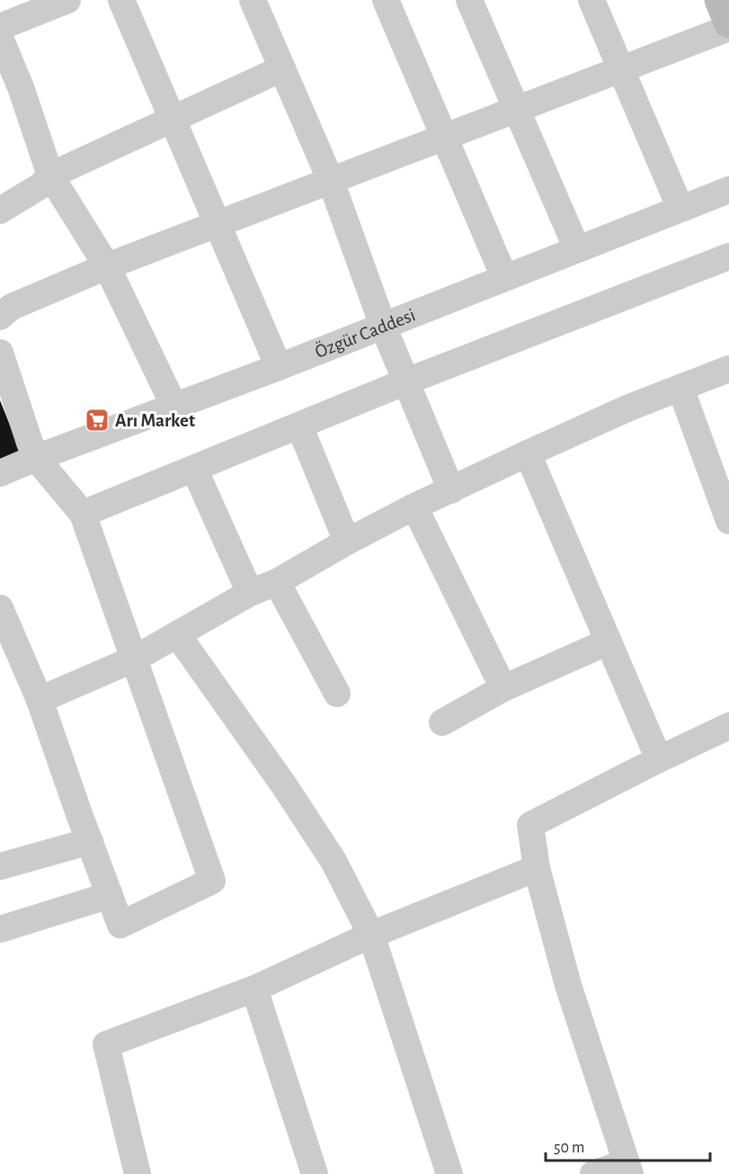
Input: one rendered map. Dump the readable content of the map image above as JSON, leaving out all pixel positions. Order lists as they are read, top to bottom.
{
  "streets": {
    "street": ["Özgür Caddesi"]
  },
  "places": {
    "supermarket": ["Arı Market"]
  },
  "scale_bar": "50 m"
}
